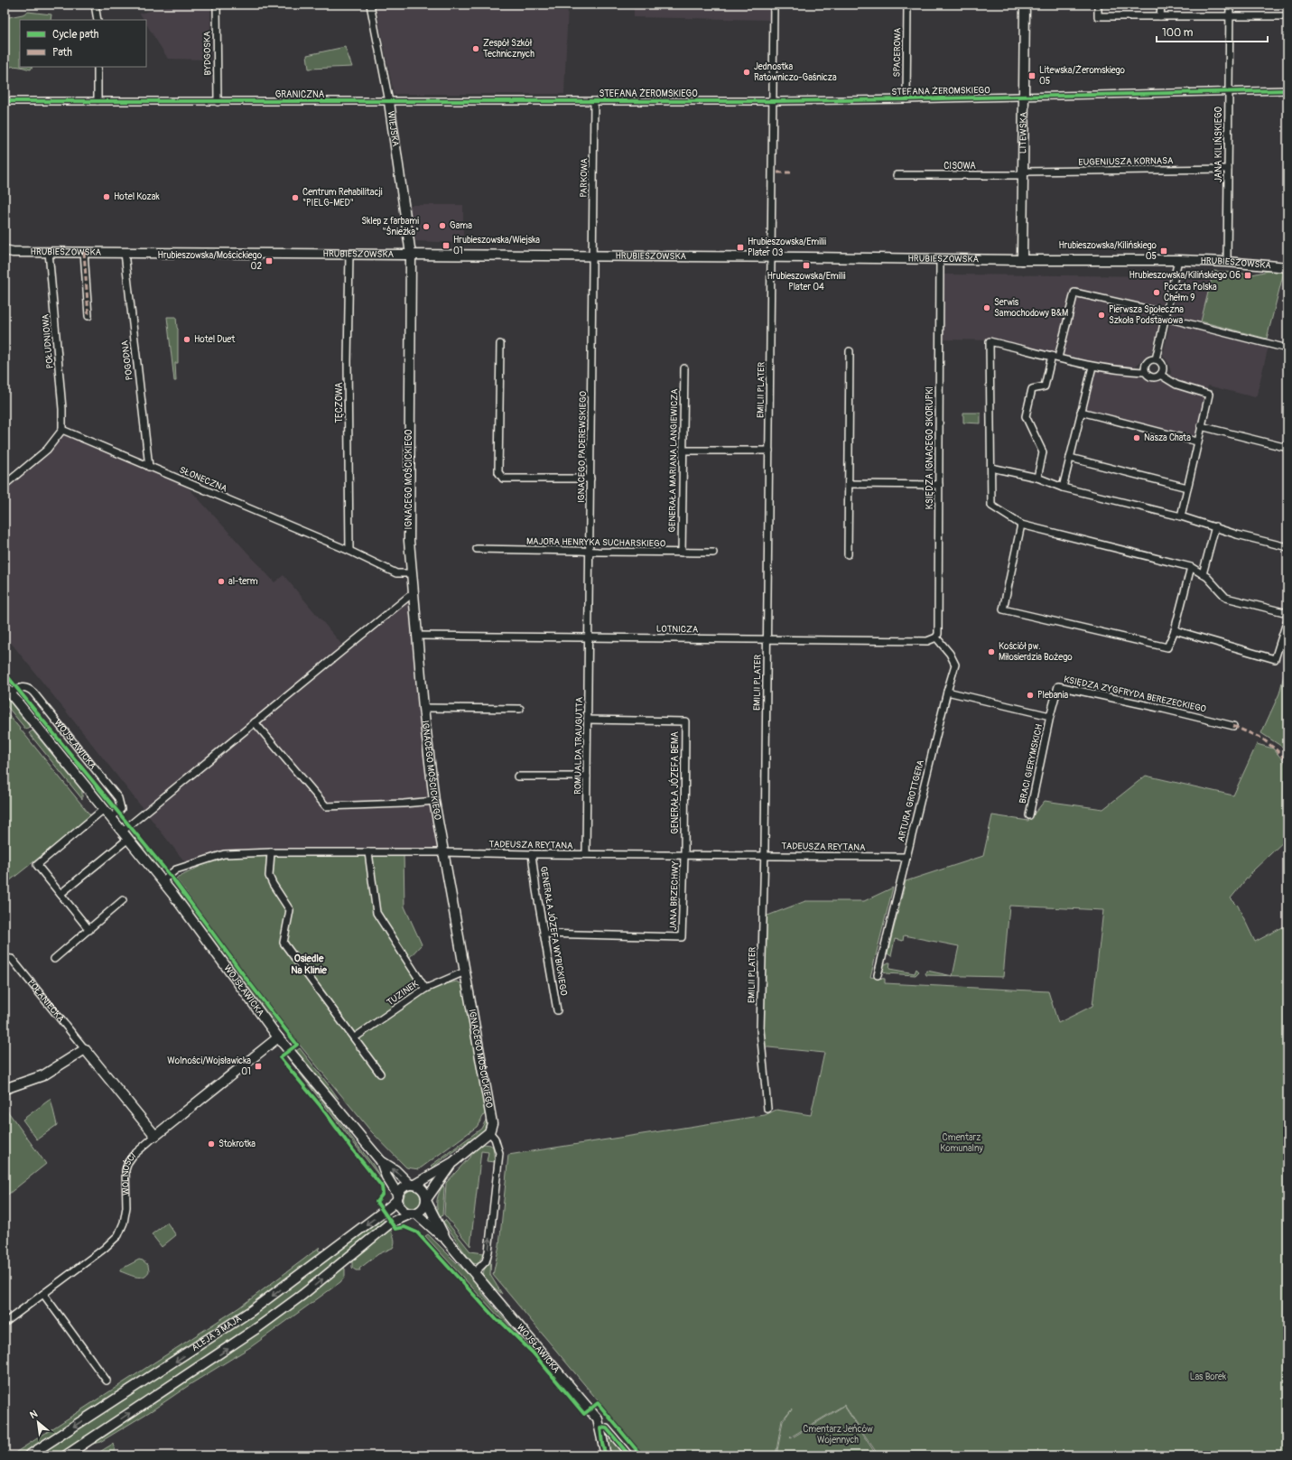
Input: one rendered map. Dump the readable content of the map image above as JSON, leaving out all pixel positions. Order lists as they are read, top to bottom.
{
  "streets": {
    "street": [
      "SPACEROWA",
      "BYDGOSKA",
      "STEFANA ŻEROMSKIEGO",
      "GRANICZNA",
      "WIEJSKA",
      "LITEWSKA",
      "JANA KILIŃSKIEGO",
      "EUGENIUSZA KORNASA",
      "CISOWA",
      "PARKOWA",
      "HRUBIESZOWSKA",
      "POŁUDNIOWA",
      "POGODNA",
      "EMILII PLATER",
      "TĘCZOWA",
      "IGNACEGO PADEREWSKIEGO",
      "KSIĘDZA IGNACEGO SKORUPKI",
      "GENERAŁA MARIANA LANGIEWICZA",
      "SŁONECZNA",
      "IGNACEGO MOŚCICKIEGO",
      "MAJORA HENRYKA SUCHARSKIEGO",
      "LOTNICZA",
      "KSIĘDZA ZYGFRYDA BEREZECKIEGO",
      "WOJSŁAWICKA",
      "ROMUALDA TRAUGUTTA",
      "BRACI GIERYMSKICH",
      "GENERAŁA JÓZEFA BEMA",
      "ARTURA GROTTGERA",
      "TADEUSZA REYTANA",
      "JANA BRZECHWY",
      "GENERAŁA JÓZEFA WYBICKIEGO",
      "TUZINEK",
      "POŁANIECKA",
      "WOLNOŚCI",
      "ALEJA 3 MAJA"
    ]
  },
  "crossings": [
    ["SPACEROWA", "STEFANA ŻEROMSKIEGO"],
    ["BYDGOSKA", "GRANICZNA"],
    ["STEFANA ŻEROMSKIEGO", "GRANICZNA"],
    ["STEFANA ŻEROMSKIEGO", "LITEWSKA"],
    ["STEFANA ŻEROMSKIEGO", "JANA KILIŃSKIEGO"],
    ["STEFANA ŻEROMSKIEGO", "PARKOWA"],
    ["STEFANA ŻEROMSKIEGO", "EMILII PLATER"],
    ["GRANICZNA", "WIEJSKA"],
    ["GRANICZNA", "PARKOWA"],
    ["WIEJSKA", "HRUBIESZOWSKA"],
    ["WIEJSKA", "IGNACEGO MOŚCICKIEGO"],
    ["LITEWSKA", "EUGENIUSZA KORNASA"],
    ["LITEWSKA", "CISOWA"],
    ["LITEWSKA", "HRUBIESZOWSKA"],
    ["JANA KILIŃSKIEGO", "EUGENIUSZA KORNASA"],
    ["JANA KILIŃSKIEGO", "HRUBIESZOWSKA"],
    ["EUGENIUSZA KORNASA", "CISOWA"],
    ["PARKOWA", "HRUBIESZOWSKA"],
    ["PARKOWA", "IGNACEGO PADEREWSKIEGO"],
    ["HRUBIESZOWSKA", "POŁUDNIOWA"],
    ["HRUBIESZOWSKA", "POGODNA"],
    ["HRUBIESZOWSKA", "EMILII PLATER"],
    ["HRUBIESZOWSKA", "TĘCZOWA"],
    ["HRUBIESZOWSKA", "IGNACEGO PADEREWSKIEGO"],
    ["HRUBIESZOWSKA", "KSIĘDZA IGNACEGO SKORUPKI"],
    ["HRUBIESZOWSKA", "IGNACEGO MOŚCICKIEGO"],
    ["POŁUDNIOWA", "SŁONECZNA"],
    ["POGODNA", "SŁONECZNA"],
    ["EMILII PLATER", "LOTNICZA"],
    ["EMILII PLATER", "TADEUSZA REYTANA"],
    ["TĘCZOWA", "SŁONECZNA"],
    ["IGNACEGO PADEREWSKIEGO", "MAJORA HENRYKA SUCHARSKIEGO"],
    ["IGNACEGO PADEREWSKIEGO", "LOTNICZA"],
    ["IGNACEGO PADEREWSKIEGO", "ROMUALDA TRAUGUTTA"],
    ["KSIĘDZA IGNACEGO SKORUPKI", "LOTNICZA"],
    ["KSIĘDZA IGNACEGO SKORUPKI", "ARTURA GROTTGERA"],
    ["GENERAŁA MARIANA LANGIEWICZA", "MAJORA HENRYKA SUCHARSKIEGO"],
    ["SŁONECZNA", "IGNACEGO MOŚCICKIEGO"],
    ["IGNACEGO MOŚCICKIEGO", "LOTNICZA"],
    ["IGNACEGO MOŚCICKIEGO", "TADEUSZA REYTANA"],
    ["IGNACEGO MOŚCICKIEGO", "TUZINEK"],
    ["LOTNICZA", "ROMUALDA TRAUGUTTA"],
    ["LOTNICZA", "ARTURA GROTTGERA"],
    ["KSIĘDZA ZYGFRYDA BEREZECKIEGO", "BRACI GIERYMSKICH"],
    ["WOJSŁAWICKA", "TADEUSZA REYTANA"],
    ["WOJSŁAWICKA", "WOLNOŚCI"],
    ["WOJSŁAWICKA", "ALEJA 3 MAJA"],
    ["ROMUALDA TRAUGUTTA", "GENERAŁA JÓZEFA BEMA"],
    ["ROMUALDA TRAUGUTTA", "TADEUSZA REYTANA"],
    ["GENERAŁA JÓZEFA BEMA", "TADEUSZA REYTANA"],
    ["GENERAŁA JÓZEFA BEMA", "JANA BRZECHWY"],
    ["ARTURA GROTTGERA", "TADEUSZA REYTANA"],
    ["TADEUSZA REYTANA", "JANA BRZECHWY"],
    ["TADEUSZA REYTANA", "GENERAŁA JÓZEFA WYBICKIEGO"],
    ["JANA BRZECHWY", "GENERAŁA JÓZEFA WYBICKIEGO"],
    ["POŁANIECKA", "WOLNOŚCI"]
  ],
  "districts": ["Osiedle Na Klinie"],
  "parks": ["Cmentarz Komunalny", "Las Borek", "Cmentarz Jeńców Wojennych"],
  "places": {
    "other": [
      "Zespół Szkół Technicznych",
      "Jednostka Ratowniczo-Gaśnicza",
      "Hotel Kozak",
      "Centrum Rehabilitacji \"PIELG-MED\"",
      "Gama",
      "Sklep z farbami \"Śnieżka\"",
      "Poczta Polska Chełm 9",
      "Serwis Samochodowy B&M",
      "Pierwsza Społeczna Szkoła Podstawowa",
      "Hotel Duet",
      "Nasza Chata",
      "al-term",
      "Kościół pw. Miłosierdzia Bożego",
      "Plebania",
      "Stokrotka"
    ],
    "transit": [
      "Litewska/Żeromskiego 05",
      "Hrubieszowska/Wiejska 01",
      "Hrubieszowska/Emilii Plater 03",
      "Hrubieszowska/Kilińskiego 05",
      "Hrubieszowska/Mościckiego 02",
      "Hrubieszowska/Emilii Plater 04",
      "Hrubieszowska/Kilińskiego 06",
      "Wolności/Wojsławicka 01"
    ]
  },
  "legend": ["Cycle path", "Path"],
  "scale_bar": "100 m",
  "north": "top left"
}
